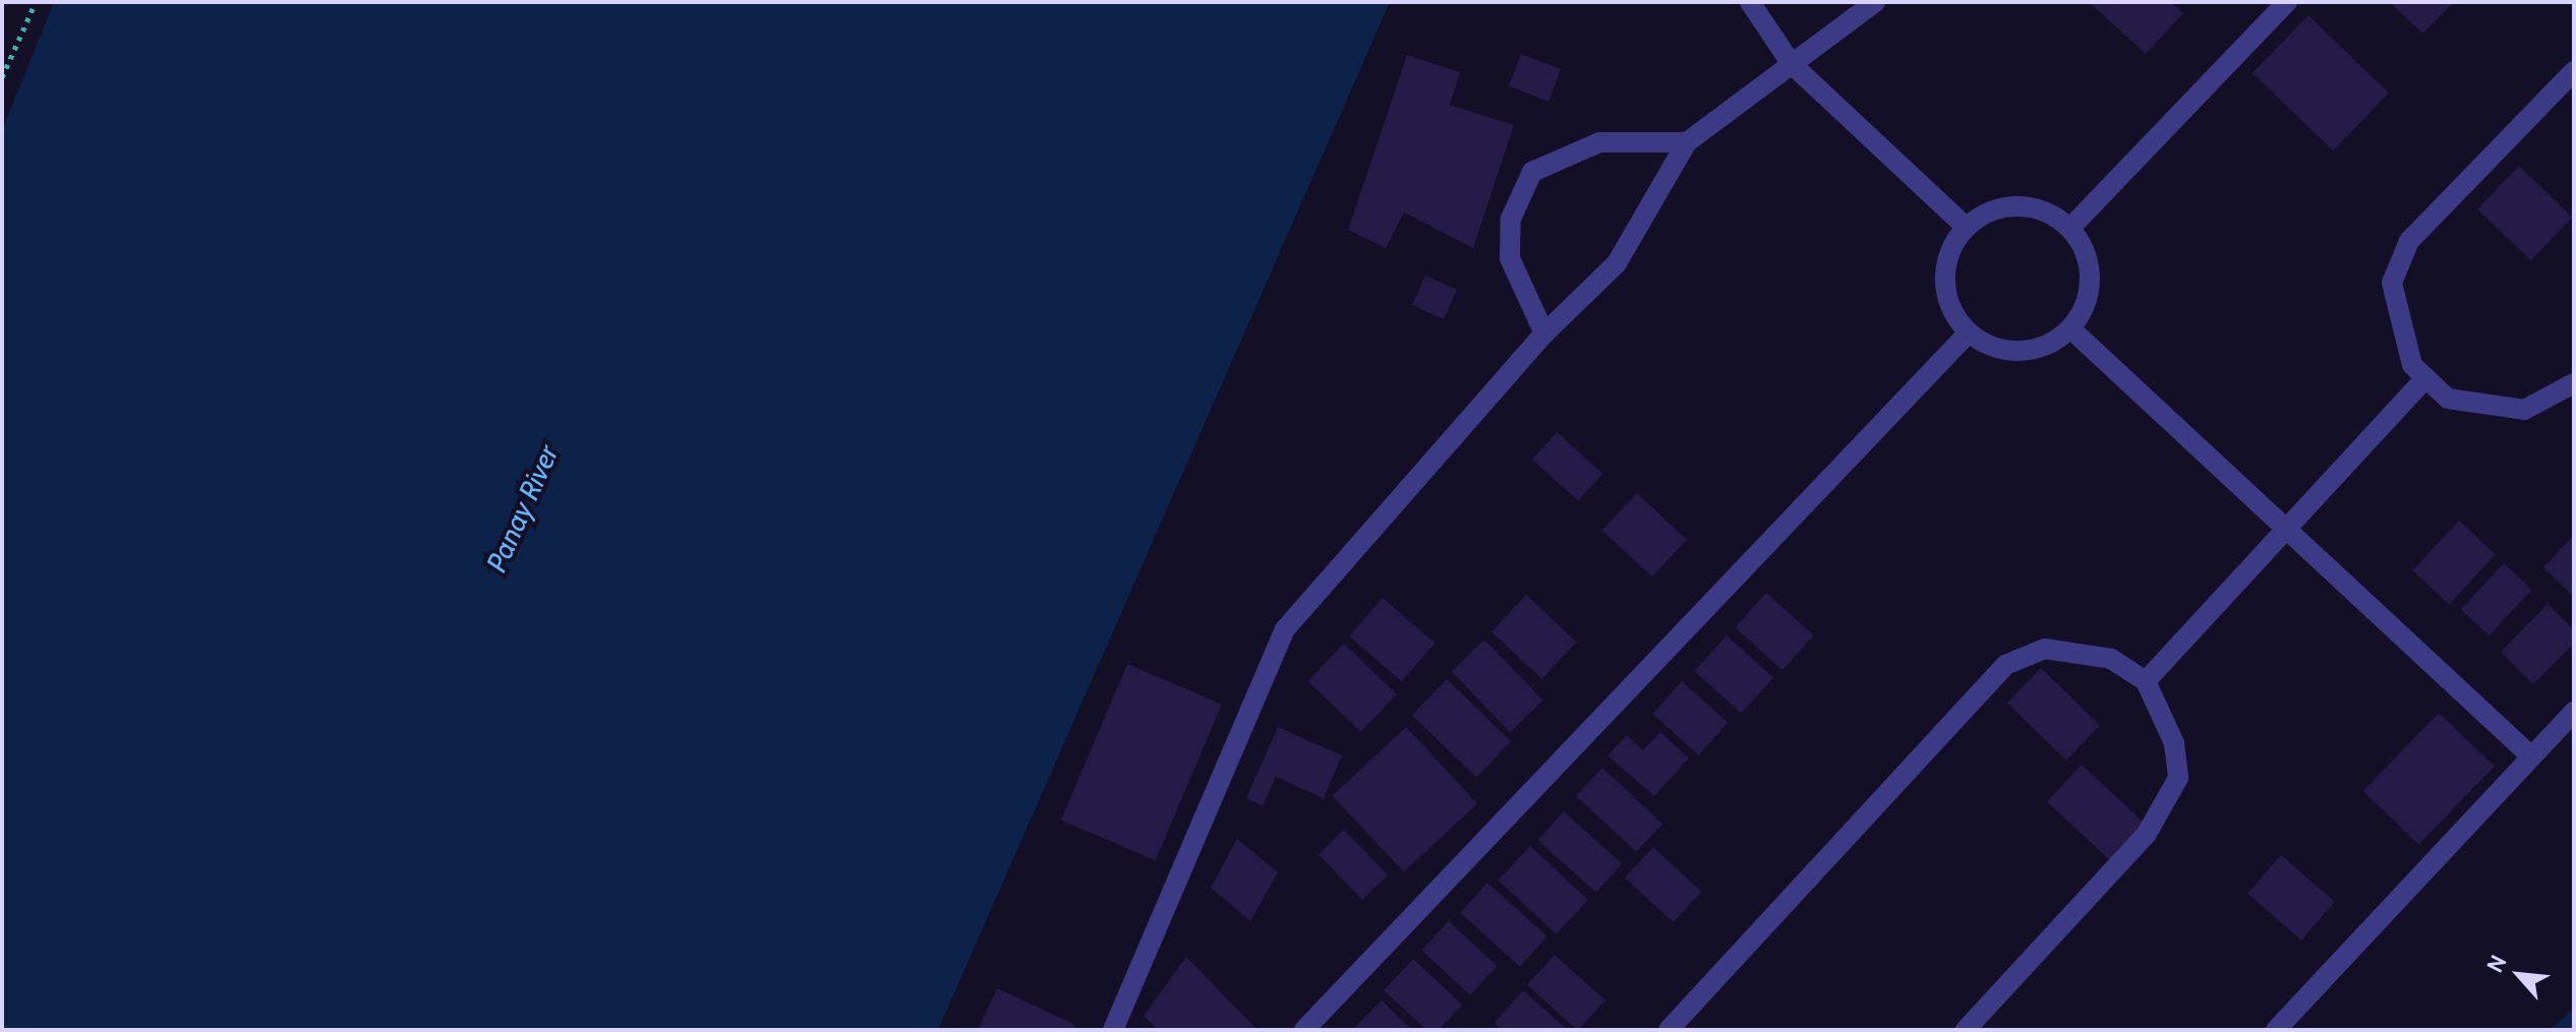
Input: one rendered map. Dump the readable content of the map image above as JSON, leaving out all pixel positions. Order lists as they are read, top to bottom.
{
  "water": ["Panay River"],
  "north": "top left"
}
